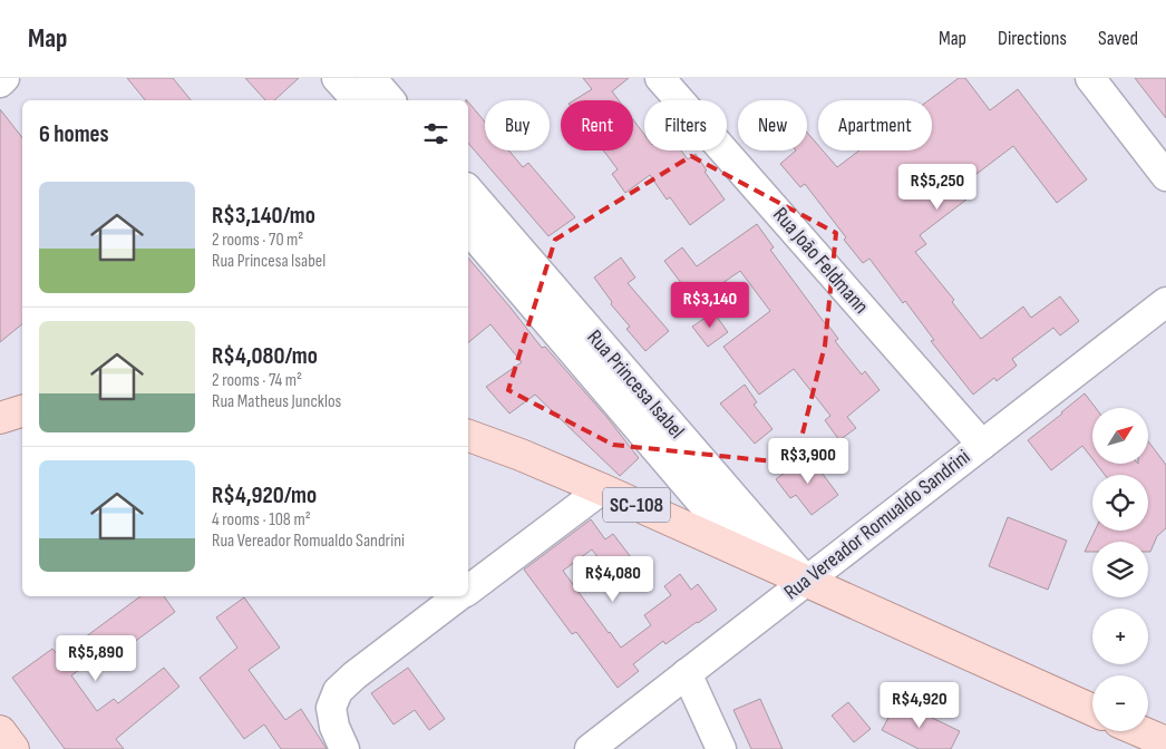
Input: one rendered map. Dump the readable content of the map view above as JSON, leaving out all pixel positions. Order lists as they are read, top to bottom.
{
  "streets": {
    "main road": ["SC-108"],
    "street": ["Rua João Feldmann", "Rua Princesa Isabel", "Rua Vereador Romualdo Sandrini"]
  },
  "crossings": [
    ["Rua João Feldmann", "Rua Vereador Romualdo Sandrini"],
    ["Rua Princesa Isabel", "SC-108"],
    ["Rua Princesa Isabel", "Rua Vereador Romualdo Sandrini"],
    ["SC-108", "Rua Vereador Romualdo Sandrini"]
  ],
  "north": "top right",
  "page": {
    "header": "Map",
    "nav": ["Map", "Directions", "Saved"],
    "chip": [
      "Buy",
      "Rent",
      "Filters",
      "New",
      "Apartment"
    ],
    "heading": "6 homes",
    "price": [
      "R$5,250",
      "R$3,140",
      "R$3,900",
      "R$4,080",
      "R$5,890",
      "R$4,920"
    ],
    "list": [
      {
        "name": "R$3,140/mo",
        "note": "2 rooms · 70 m² · Rua Princesa Isabel"
      },
      {
        "name": "R$4,080/mo",
        "note": "2 rooms · 74 m² · Rua Matheus Juncklos"
      },
      {
        "name": "R$4,920/mo",
        "note": "4 rooms · 108 m² · Rua Vereador Romualdo Sandrini"
      }
    ],
    "map_buttons": ["+", "−"]
  }
}
